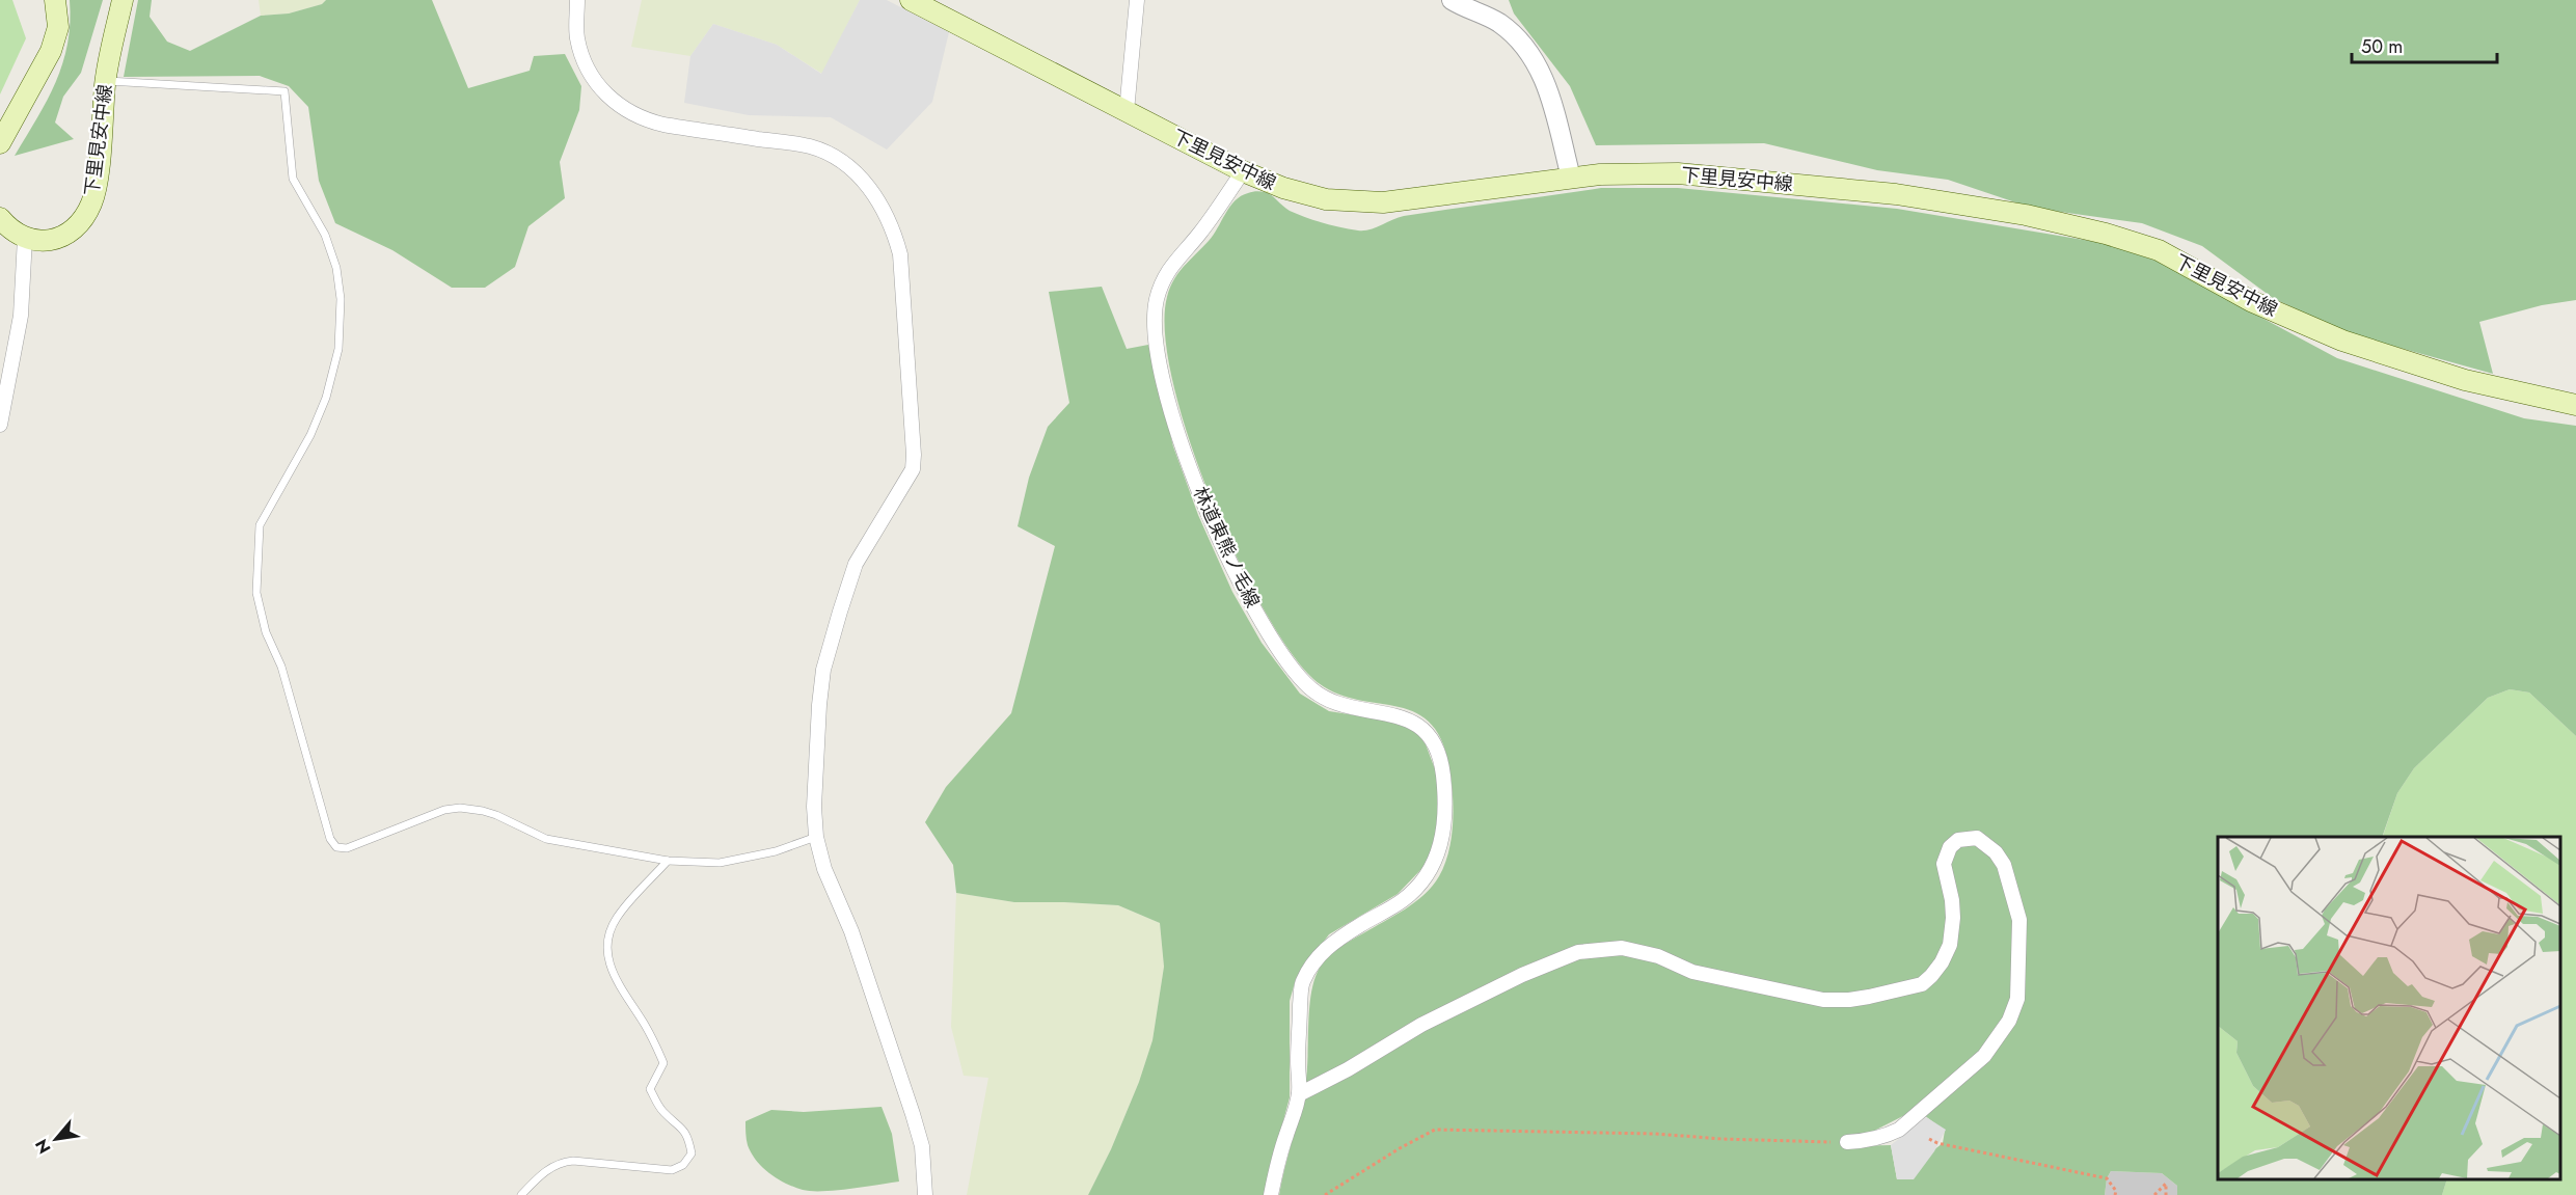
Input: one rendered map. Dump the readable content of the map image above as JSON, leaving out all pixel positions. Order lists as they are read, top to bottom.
{
  "streets": {
    "main road": ["下里見安中線"],
    "street": ["林道東熊ノ毛線"]
  },
  "crossings": [
    ["下里見安中線", "林道東熊ノ毛線"]
  ],
  "scale_bar": "50 m",
  "north": "bottom left"
}
